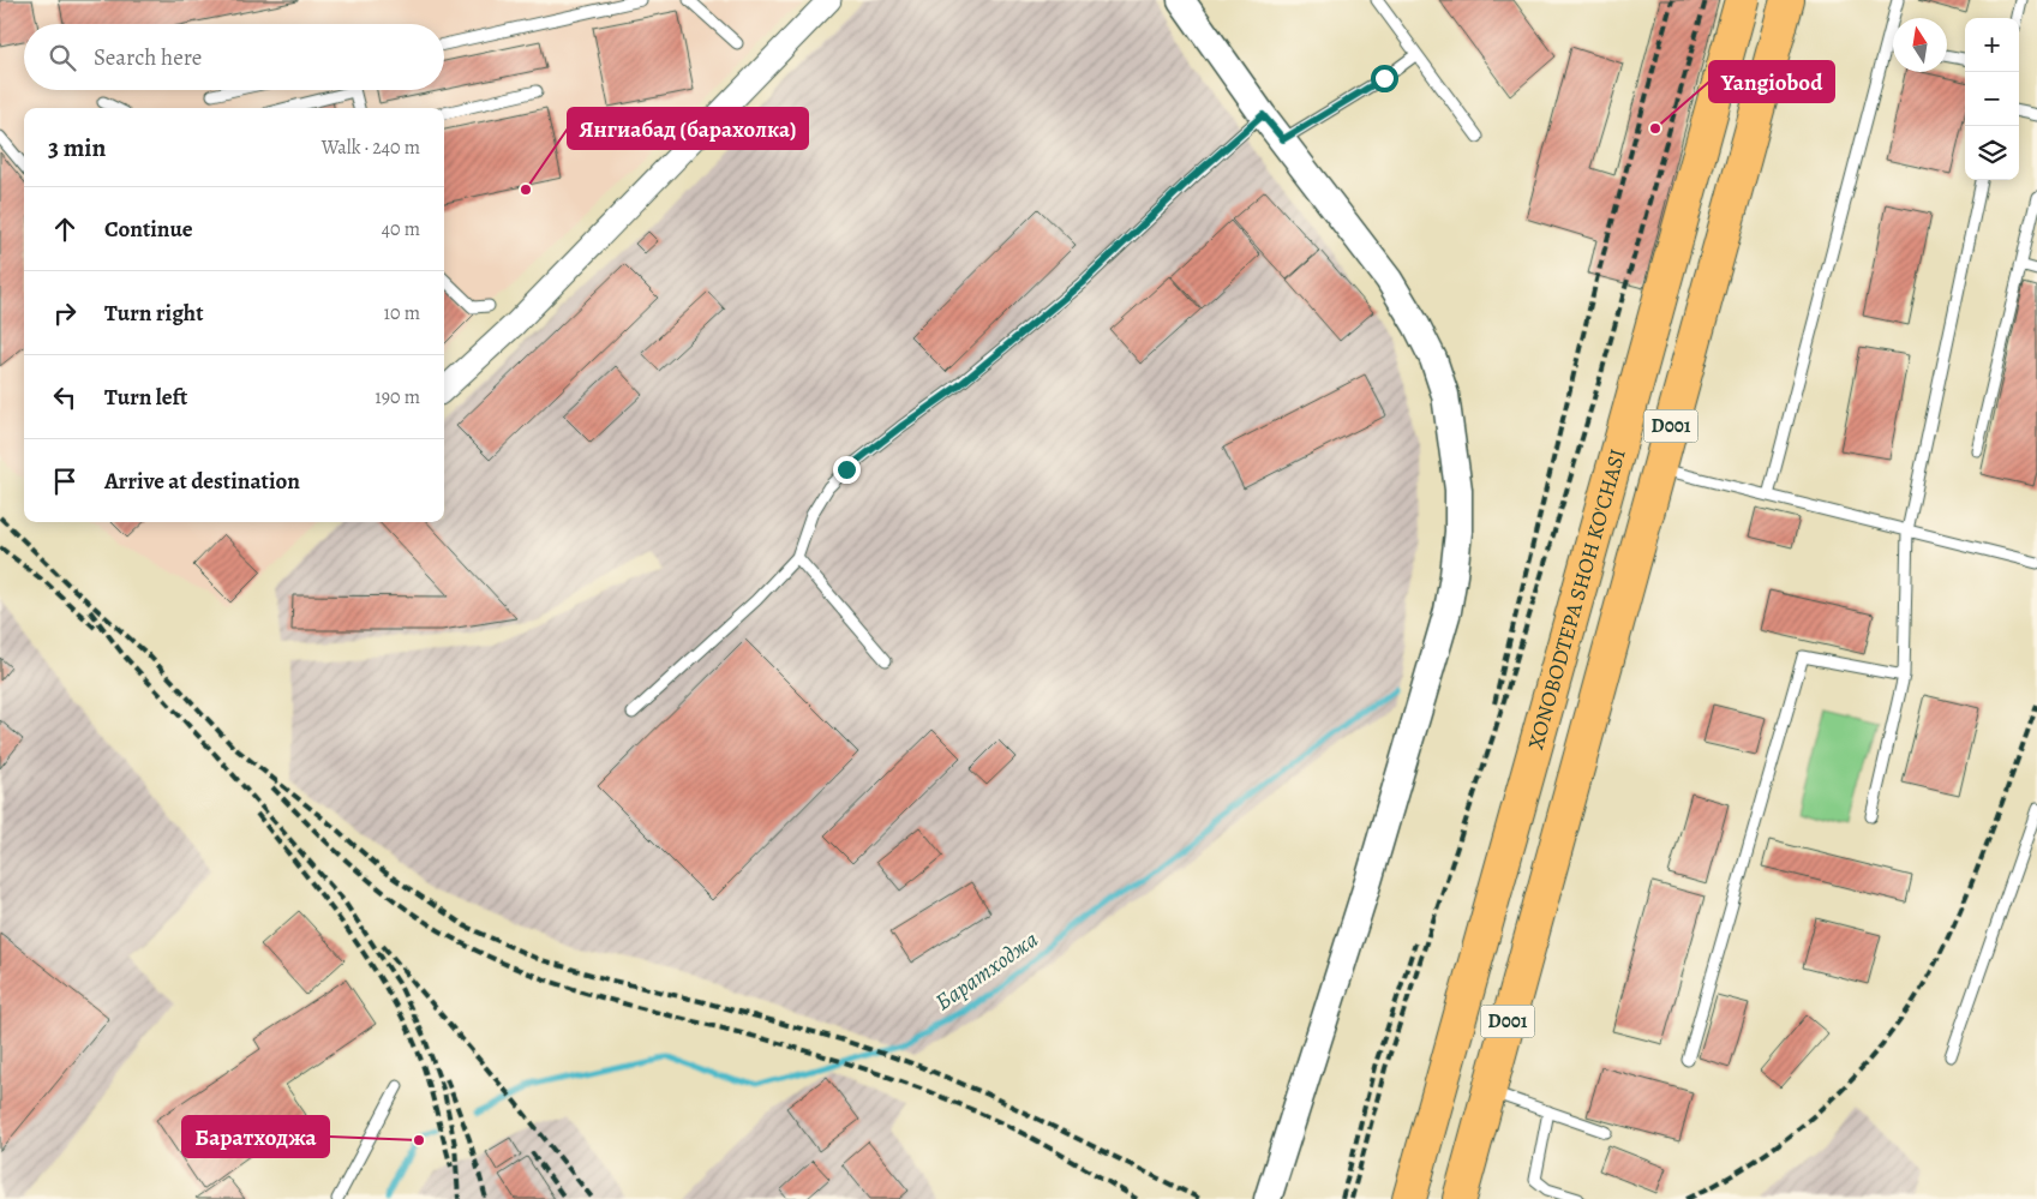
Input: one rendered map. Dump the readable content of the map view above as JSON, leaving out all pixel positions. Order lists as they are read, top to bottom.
{
  "streets": {
    "highway": ["D001", "XONOBODTEPA SHOH KO'CHASI"]
  },
  "water": ["Баратходжа"],
  "places": ["Yangiobod", "Янгиабад (барахолка)", "Баратходжа"],
  "north": "top",
  "page": {
    "map_buttons": ["+", "−"],
    "search": "Search here",
    "heading": ["3 min", "Walk · 240 m"],
    "list": [
      ["Continue", "40 m"],
      ["Turn right", "10 m"],
      ["Turn left", "190 m"],
      "Arrive at destination"
    ]
  }
}
